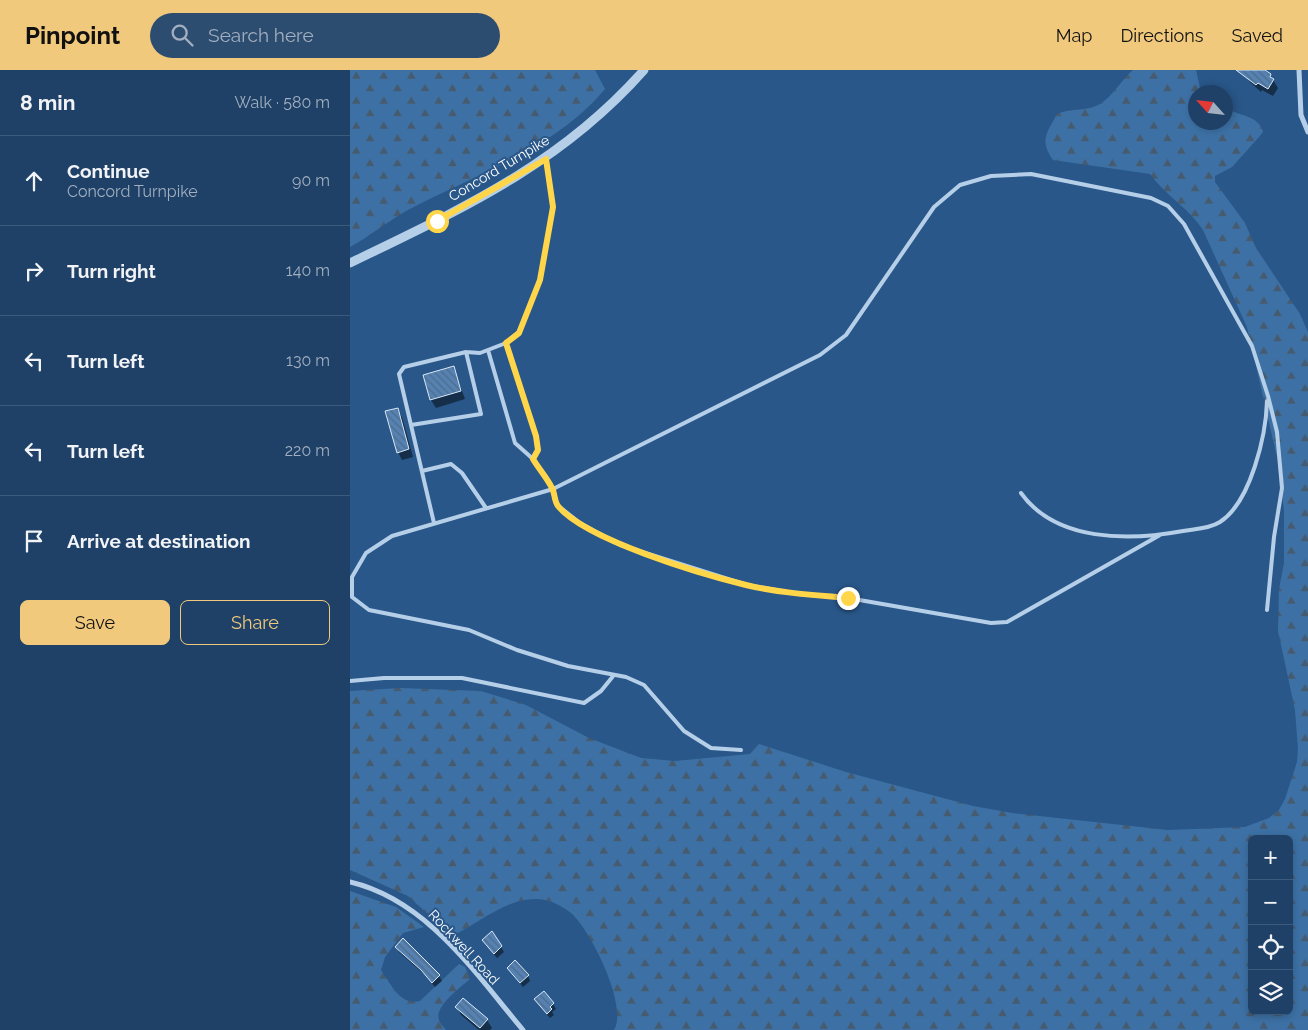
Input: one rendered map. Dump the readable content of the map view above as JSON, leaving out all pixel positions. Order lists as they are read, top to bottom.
{
  "streets": {
    "street": ["Concord Turnpike", "Rockwell Road"]
  },
  "north": "top left",
  "page": {
    "header": "Pinpoint",
    "search": "Search here",
    "nav": ["Map", "Directions", "Saved"],
    "heading": ["8 min", "Walk · 580 m"],
    "list": [
      ["Continue", "Concord Turnpike", "90 m"],
      ["Turn right", "140 m"],
      ["Turn left", "130 m"],
      ["Turn left", "220 m"],
      "Arrive at destination"
    ],
    "buttons": ["Save", "Share"],
    "map_buttons": ["+", "−"]
  }
}
